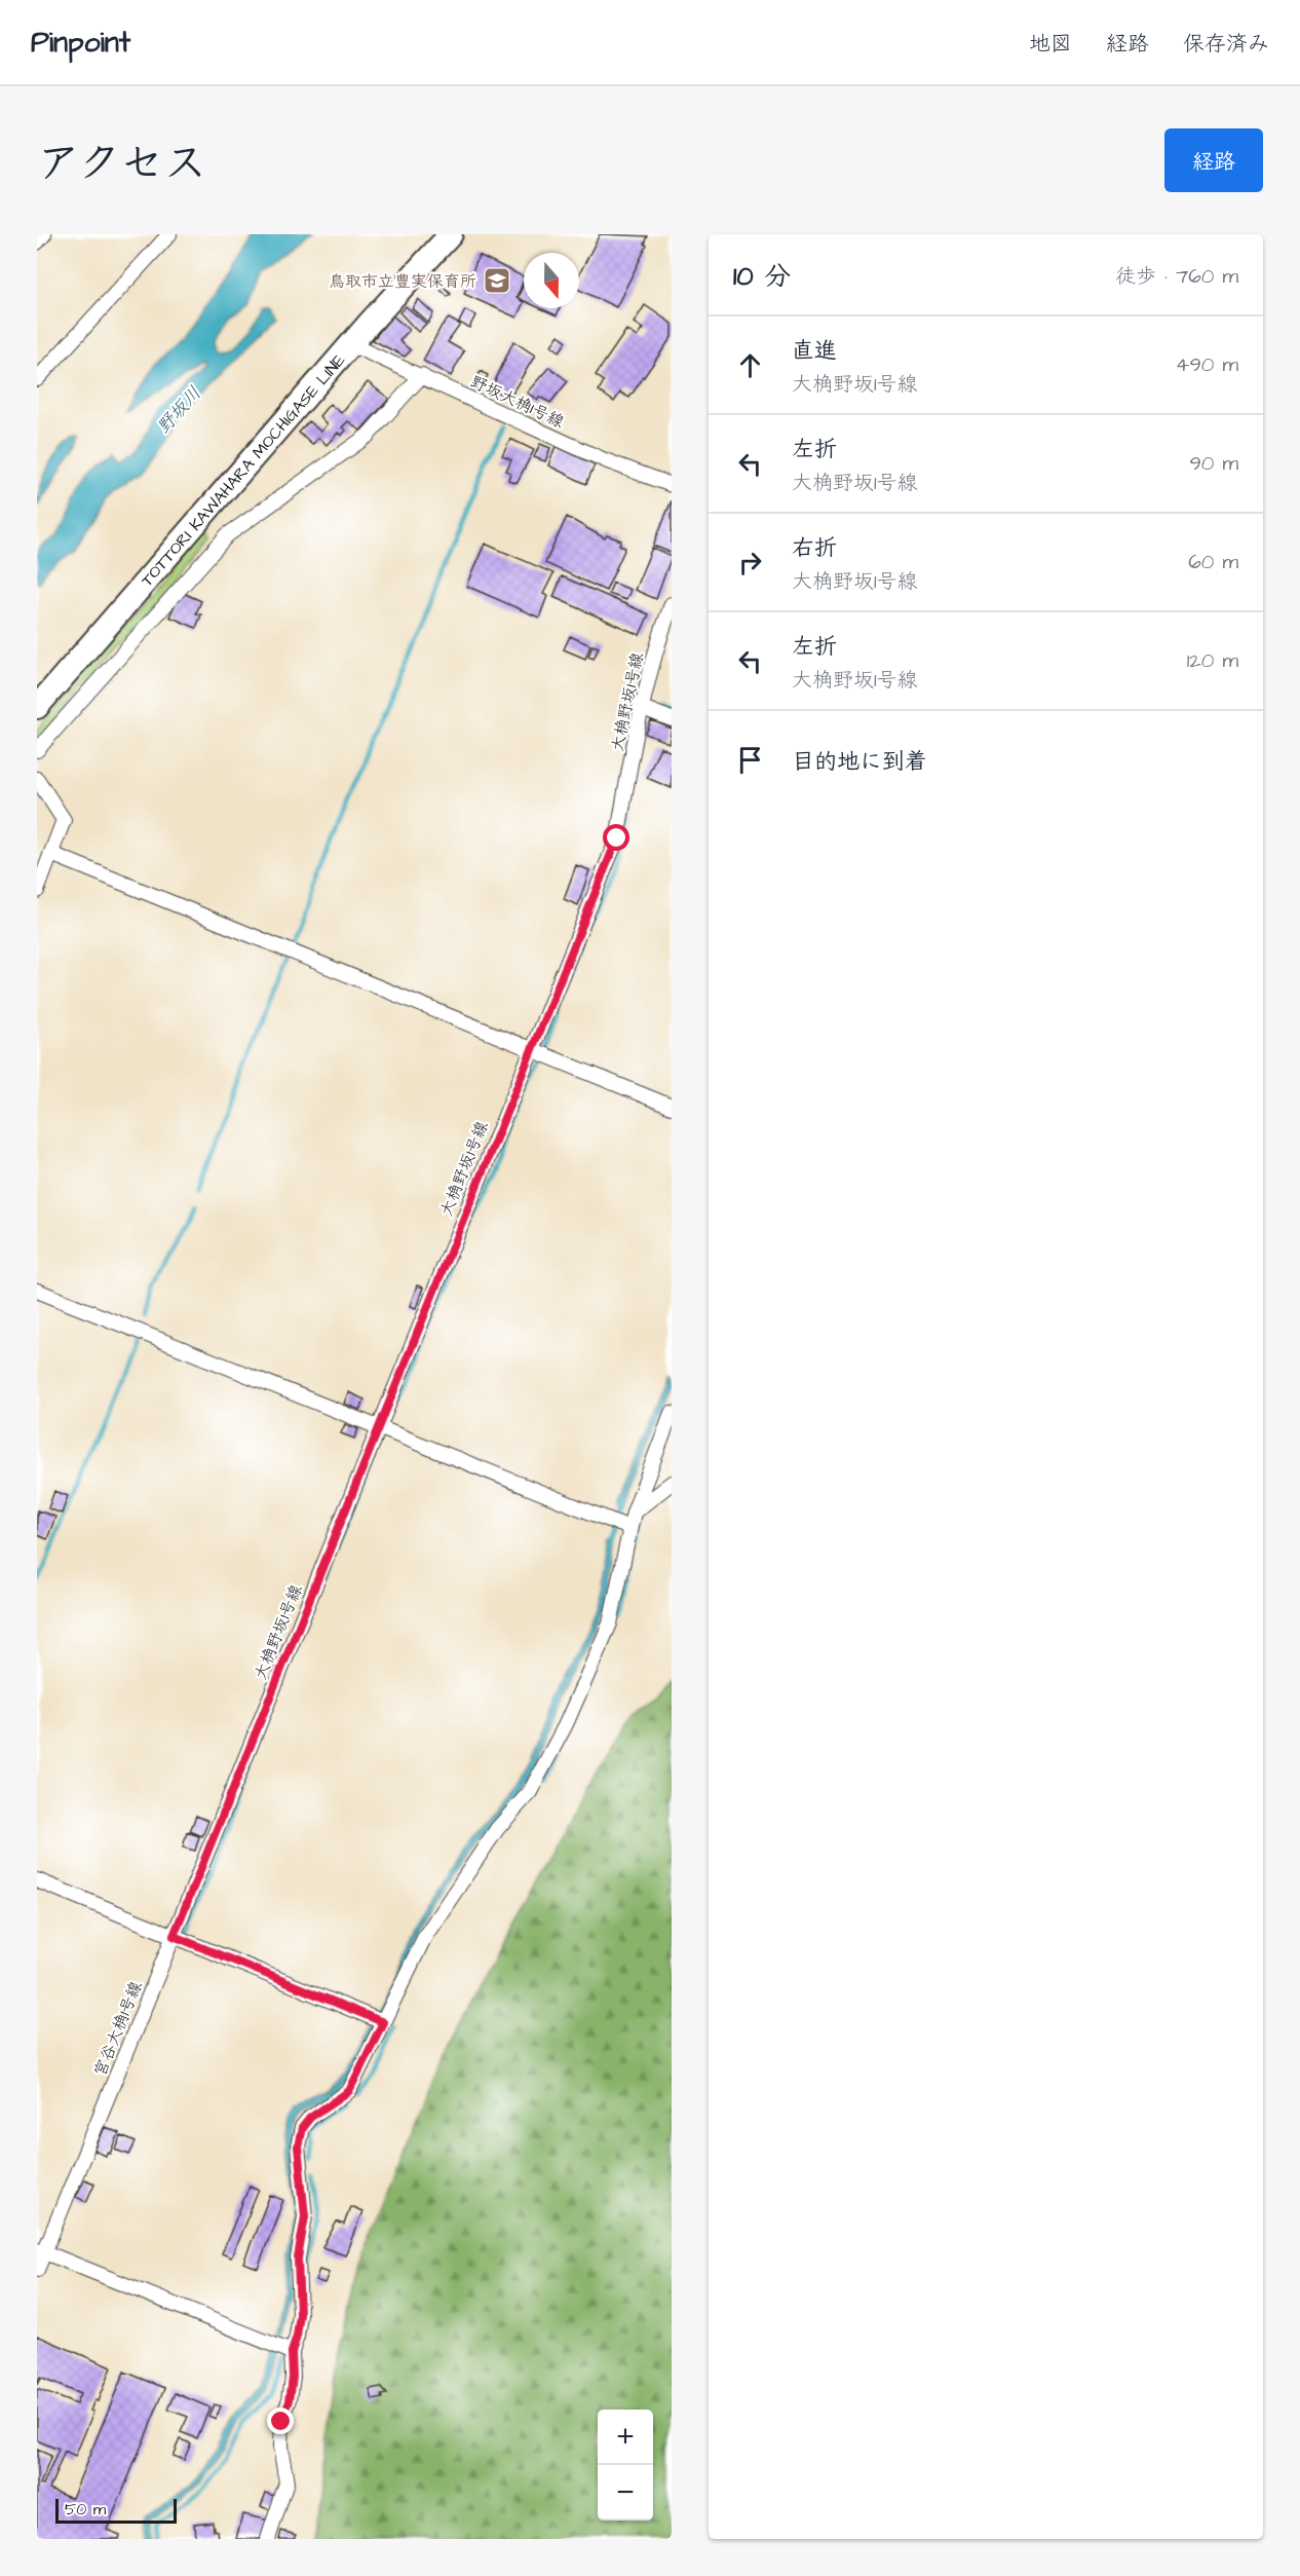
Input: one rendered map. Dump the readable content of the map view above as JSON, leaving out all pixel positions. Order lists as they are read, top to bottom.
{
  "streets": {
    "main road": ["TOTTORI KAWAHARA MOCHIGASE LINE"],
    "street": ["野坂大桷1号線", "大桷野坂1号線", "宮谷大桷1号線"]
  },
  "crossings": [
    ["野坂大桷1号線", "TOTTORI KAWAHARA MOCHIGASE LINE"],
    ["大桷野坂1号線", "宮谷大桷1号線"]
  ],
  "water": ["野坂川"],
  "places": {
    "school or university": ["鳥取市立豊実保育所"]
  },
  "scale_bar": "50 m",
  "north": "bottom",
  "page": {
    "header": "Pinpoint",
    "nav": ["地図", "経路", "保存済み"],
    "title": "アクセス",
    "buttons": "経路",
    "heading": ["10 分", "徒歩 · 760 m"],
    "list": [
      ["直進", "大桷野坂1号線", "490 m"],
      ["左折", "大桷野坂1号線", "90 m"],
      ["右折", "大桷野坂1号線", "60 m"],
      ["左折", "大桷野坂1号線", "120 m"],
      "目的地に到着"
    ],
    "map_buttons": ["+", "−"],
    "scale": "50 m"
  }
}
